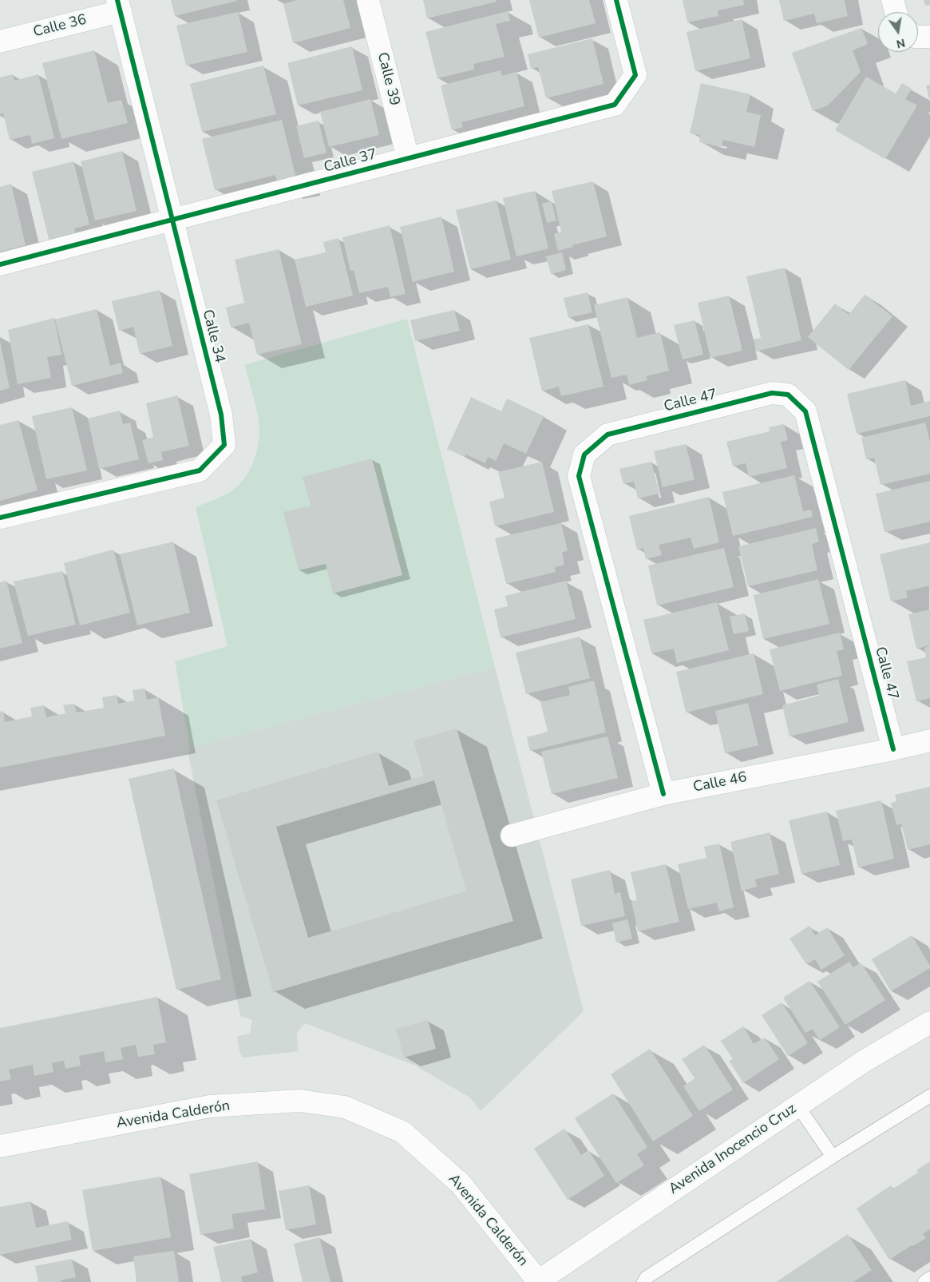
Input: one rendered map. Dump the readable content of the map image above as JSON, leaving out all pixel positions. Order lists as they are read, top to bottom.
{
  "streets": {
    "street": [
      "Calle 36",
      "Calle 39",
      "Calle 37",
      "Calle 34",
      "Calle 47",
      "Calle 46",
      "Avenida Calderón",
      "Avenida Inocencio Cruz"
    ]
  },
  "crossings": [
    ["Calle 36", "Calle 34"],
    ["Calle 39", "Calle 37"],
    ["Calle 37", "Calle 34"],
    ["Calle 47", "Calle 46"],
    ["Avenida Calderón", "Avenida Inocencio Cruz"]
  ],
  "north": "bottom"
}
